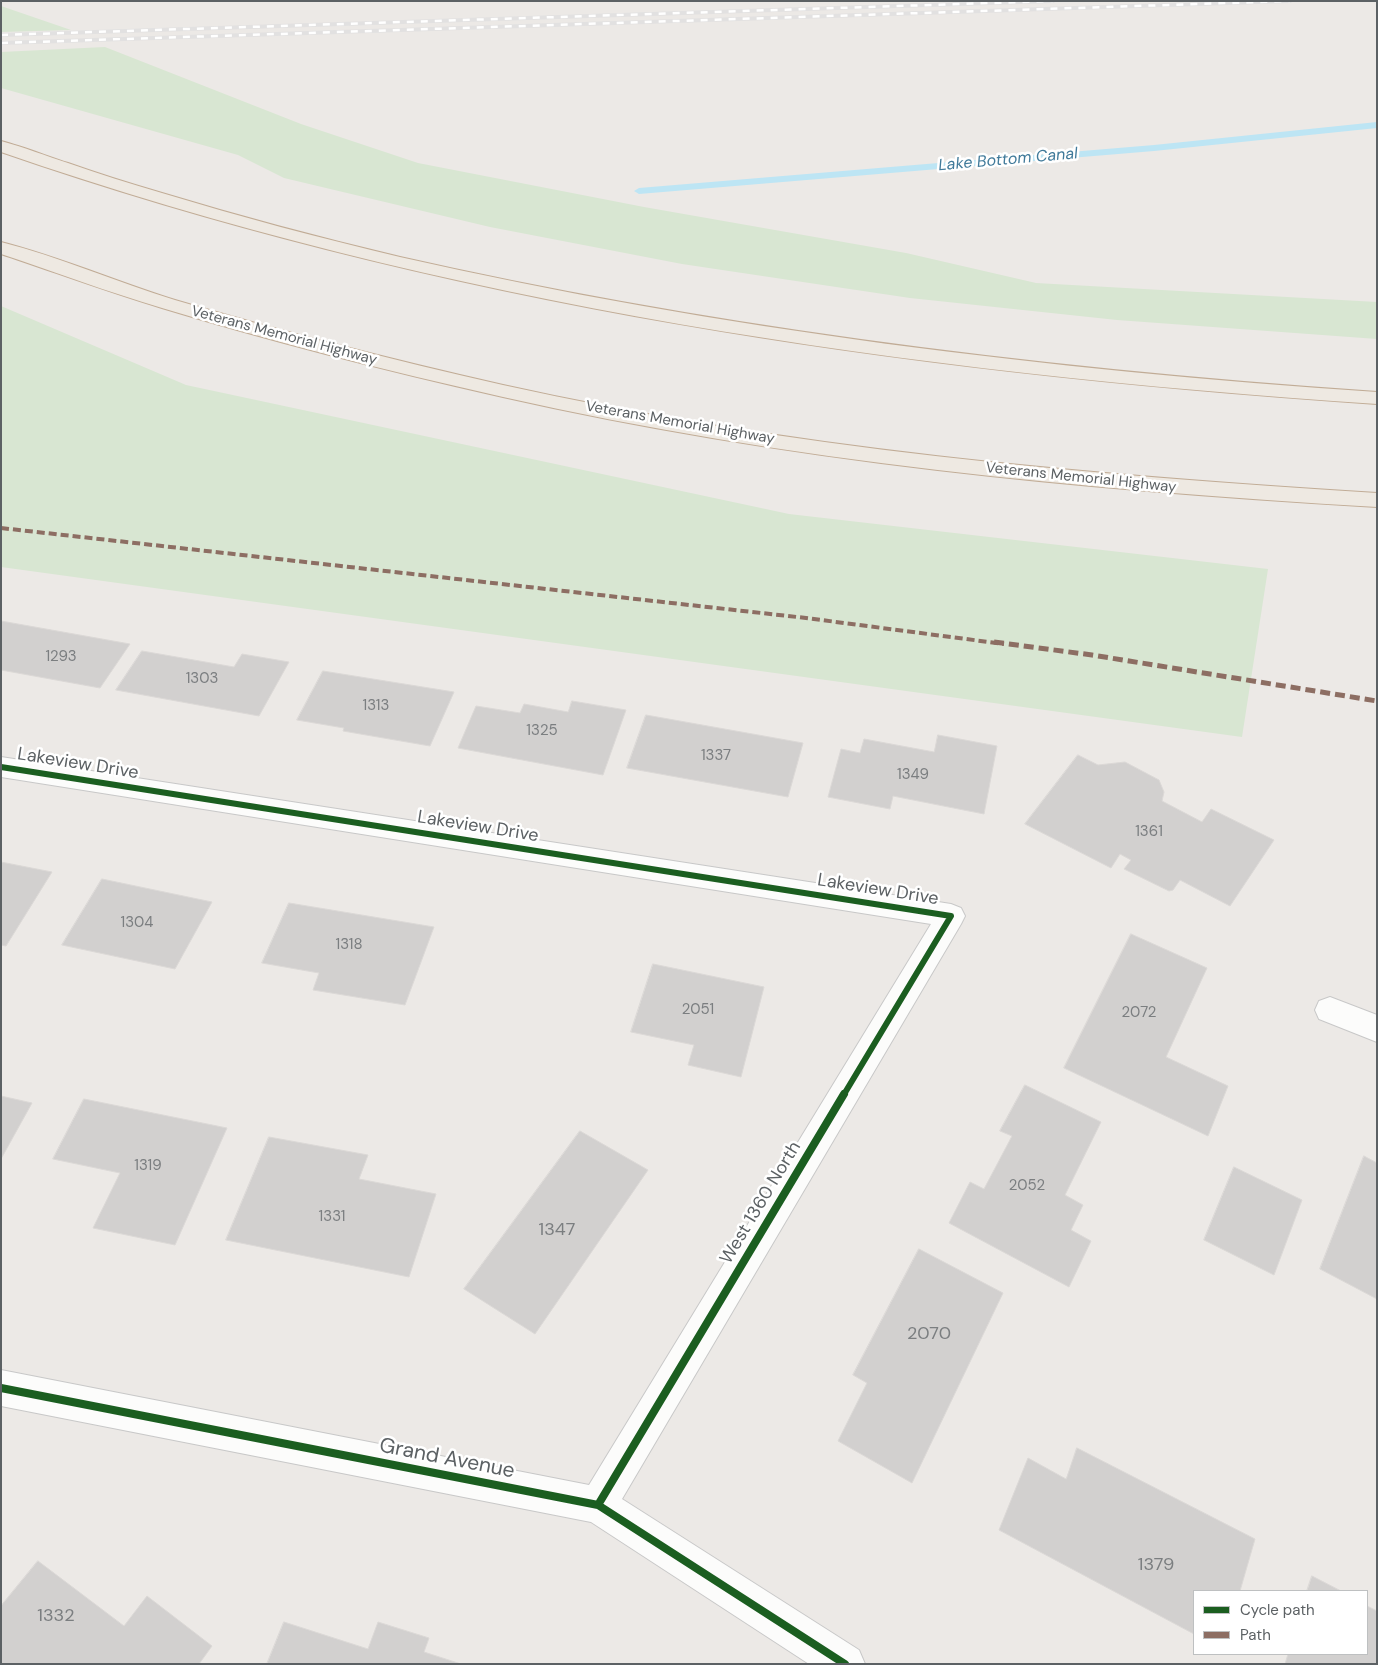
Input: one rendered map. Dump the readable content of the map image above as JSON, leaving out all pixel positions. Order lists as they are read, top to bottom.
{
  "streets": {
    "highway": ["Veterans Memorial Highway"],
    "street": ["Lakeview Drive", "West 1360 North", "Grand Avenue"]
  },
  "crossings": [
    ["Lakeview Drive", "West 1360 North"],
    ["West 1360 North", "Grand Avenue"]
  ],
  "water": ["Lake Bottom Canal"],
  "house_numbers": [
    "1293",
    "1303",
    "1313",
    "1325",
    "1337",
    "1349",
    "1361",
    "1304",
    "1318",
    "2051",
    "2072",
    "1319",
    "2052",
    "1331",
    "1347",
    "2070",
    "1379",
    "1332"
  ],
  "legend": ["Cycle path", "Path"]
}
